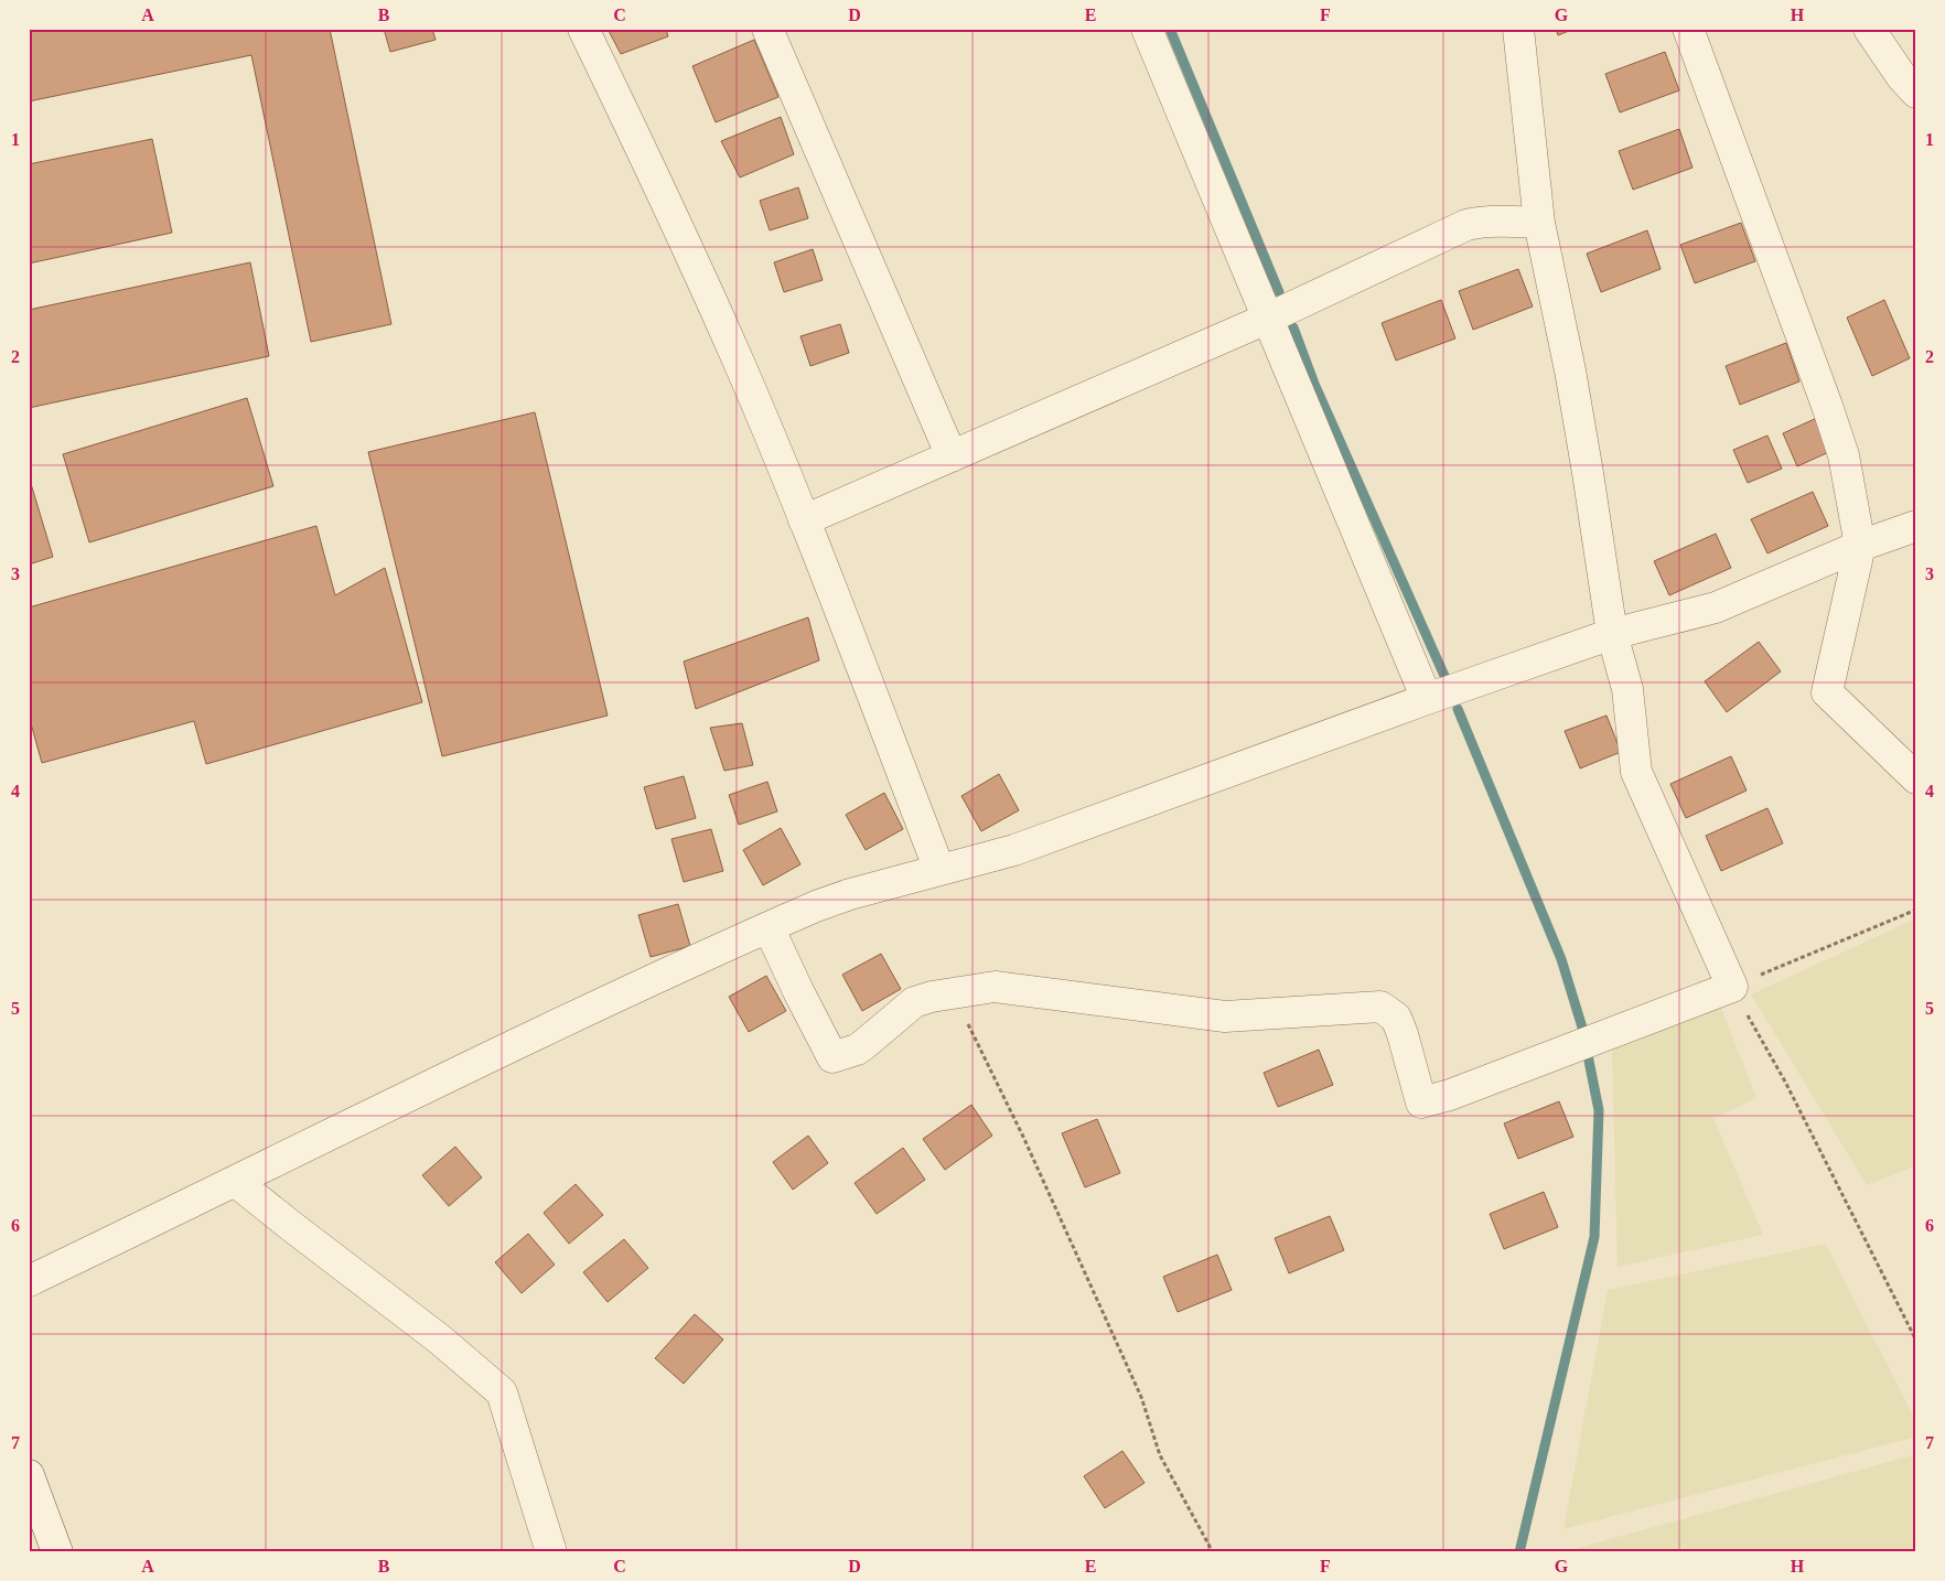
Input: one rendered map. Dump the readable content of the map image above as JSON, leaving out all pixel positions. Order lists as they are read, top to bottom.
{
  "grid": {
    "columns": [
      "A",
      "B",
      "C",
      "D",
      "E",
      "F",
      "G",
      "H"
    ],
    "rows": [
      "1",
      "2",
      "3",
      "4",
      "5",
      "6",
      "7"
    ]
  }
}
